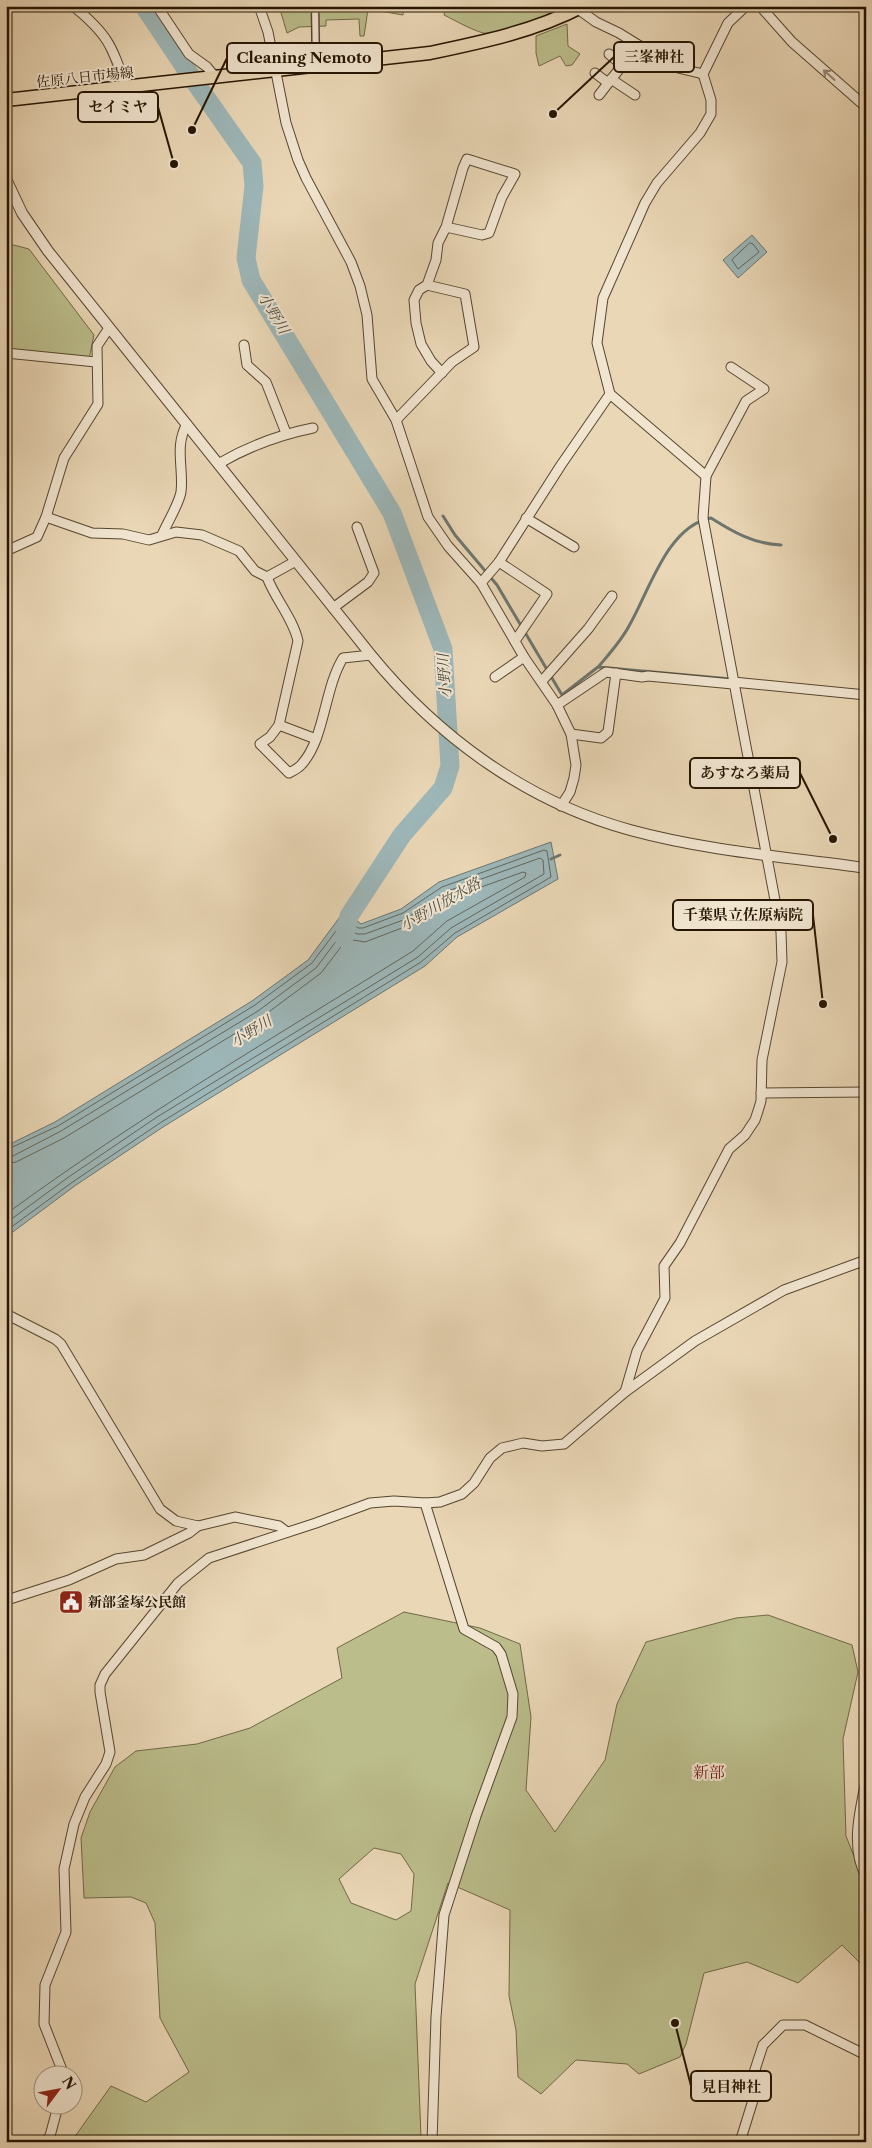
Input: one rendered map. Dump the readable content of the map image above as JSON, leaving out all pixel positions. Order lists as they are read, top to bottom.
{
  "streets": {
    "main road": ["佐原八日市場線"]
  },
  "districts": ["新部"],
  "water": ["小野川", "小野川放水路"],
  "places": {
    "other": [
      "三峯神社",
      "Cleaning Nemoto",
      "セイミヤ",
      "あすなろ薬局",
      "千葉県立佐原病院",
      "見目神社"
    ],
    "public building": ["新部釜塚公民館"]
  },
  "north": "top right"
}
